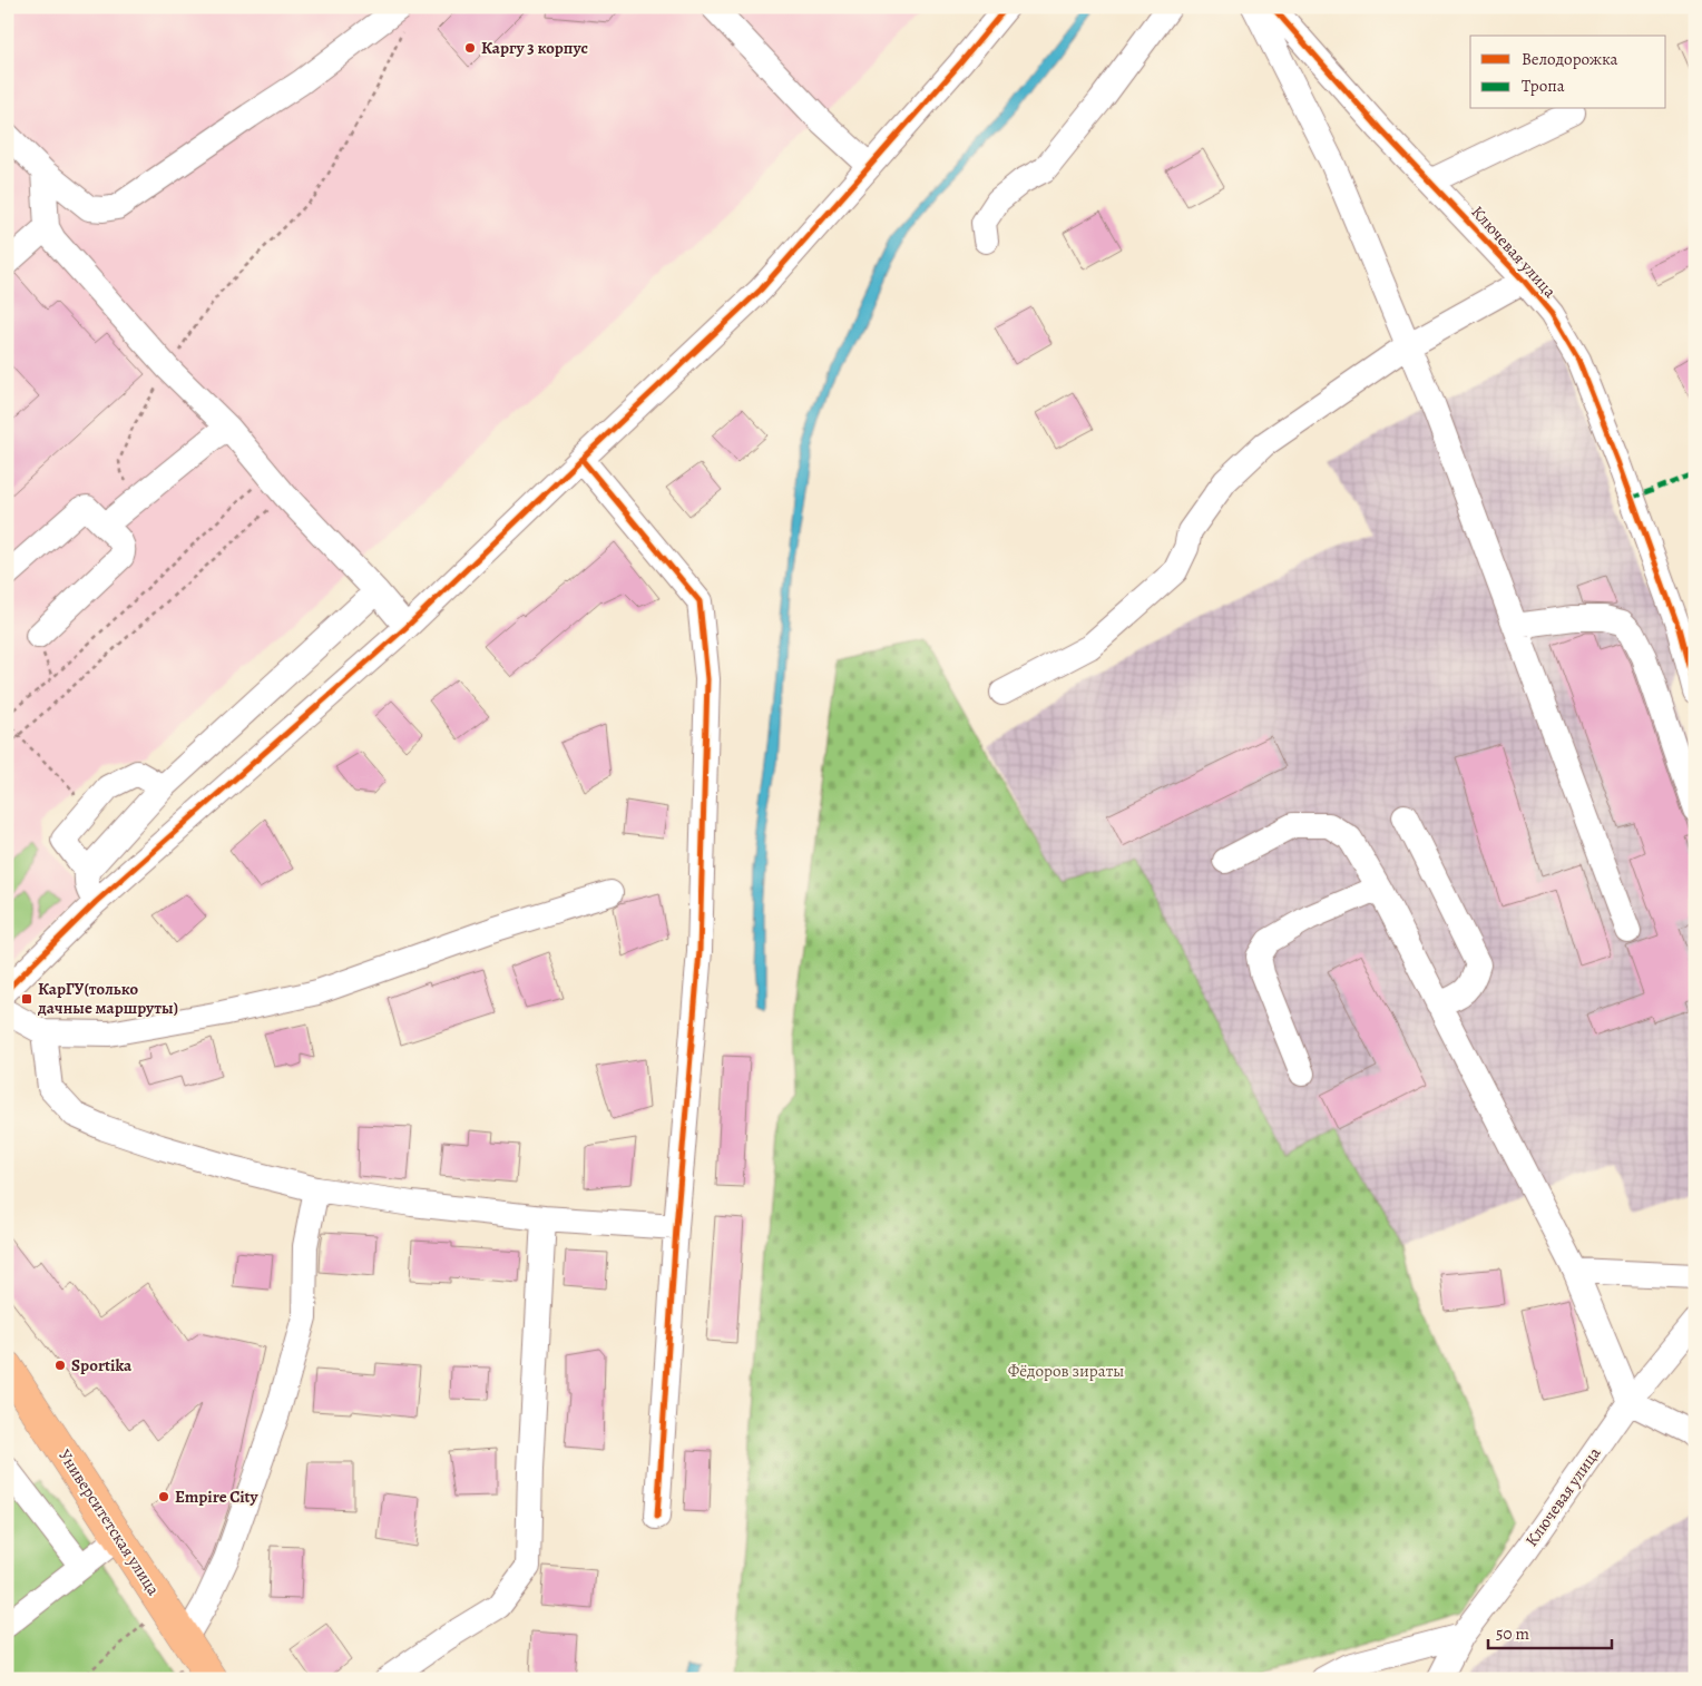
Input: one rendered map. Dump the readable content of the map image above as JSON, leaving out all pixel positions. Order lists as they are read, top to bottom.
{
  "streets": {
    "main road": ["Университетская улица"],
    "street": ["Ключевая улица"]
  },
  "parks": ["Фёдоров зираты"],
  "places": {
    "other": ["Каргу 3 корпус", "Sportika", "Empire City"],
    "transit": ["КарГУ(только дачные маршруты)"]
  },
  "legend": ["Велодорожка", "Тропа"],
  "scale_bar": "50 m"
}
